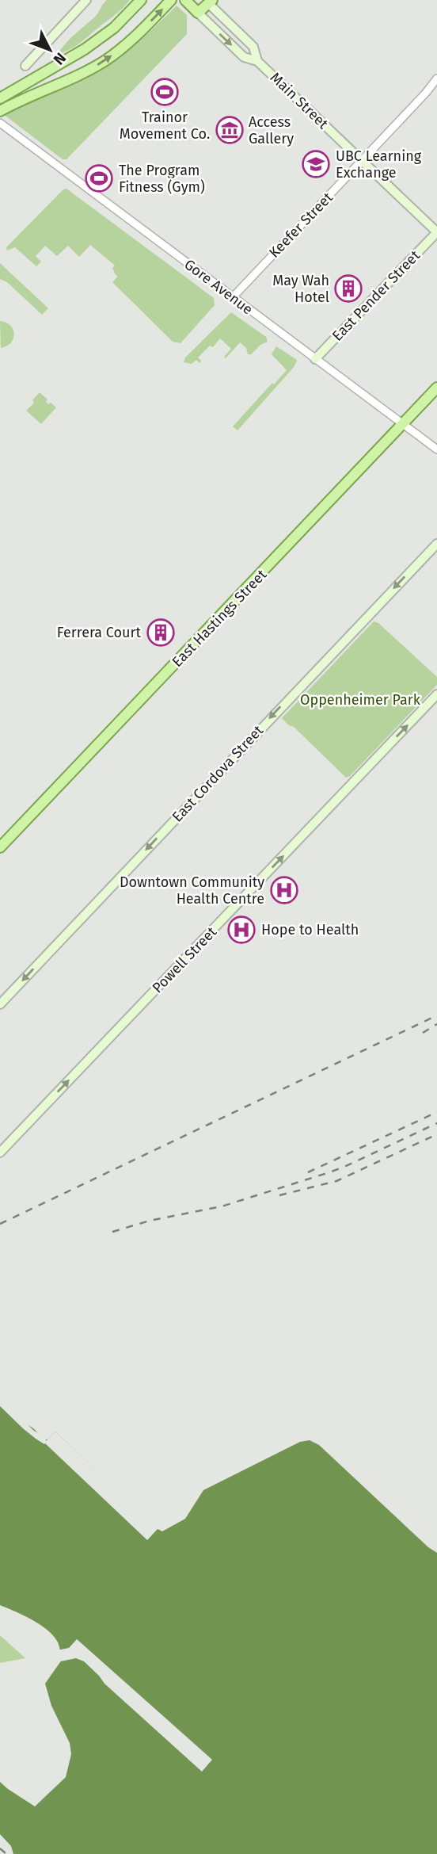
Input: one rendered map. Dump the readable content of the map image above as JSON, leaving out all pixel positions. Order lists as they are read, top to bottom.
{
  "streets": {
    "main road": [
      "Main Street",
      "East Pender Street",
      "East Hastings Street",
      "East Cordova Street",
      "Powell Street"
    ],
    "street": ["Keefer Street", "Gore Avenue"]
  },
  "crossings": [
    ["Main Street", "Keefer Street"],
    ["Main Street", "East Pender Street"],
    ["Keefer Street", "Gore Avenue"],
    ["Gore Avenue", "East Pender Street"],
    ["Gore Avenue", "East Hastings Street"]
  ],
  "one_way": ["East Cordova Street", "Powell Street"],
  "parks": ["Oppenheimer Park"],
  "places": {
    "sports": ["Trainor Movement Co.", "The Program Fitness (Gym)"],
    "museum": ["Access Gallery"],
    "school or university": ["UBC Learning Exchange"],
    "building": ["May Wah Hotel", "Ferrera Court"],
    "hospital": ["Downtown Community Health Centre", "Hope to Health"]
  },
  "north": "bottom right"
}
